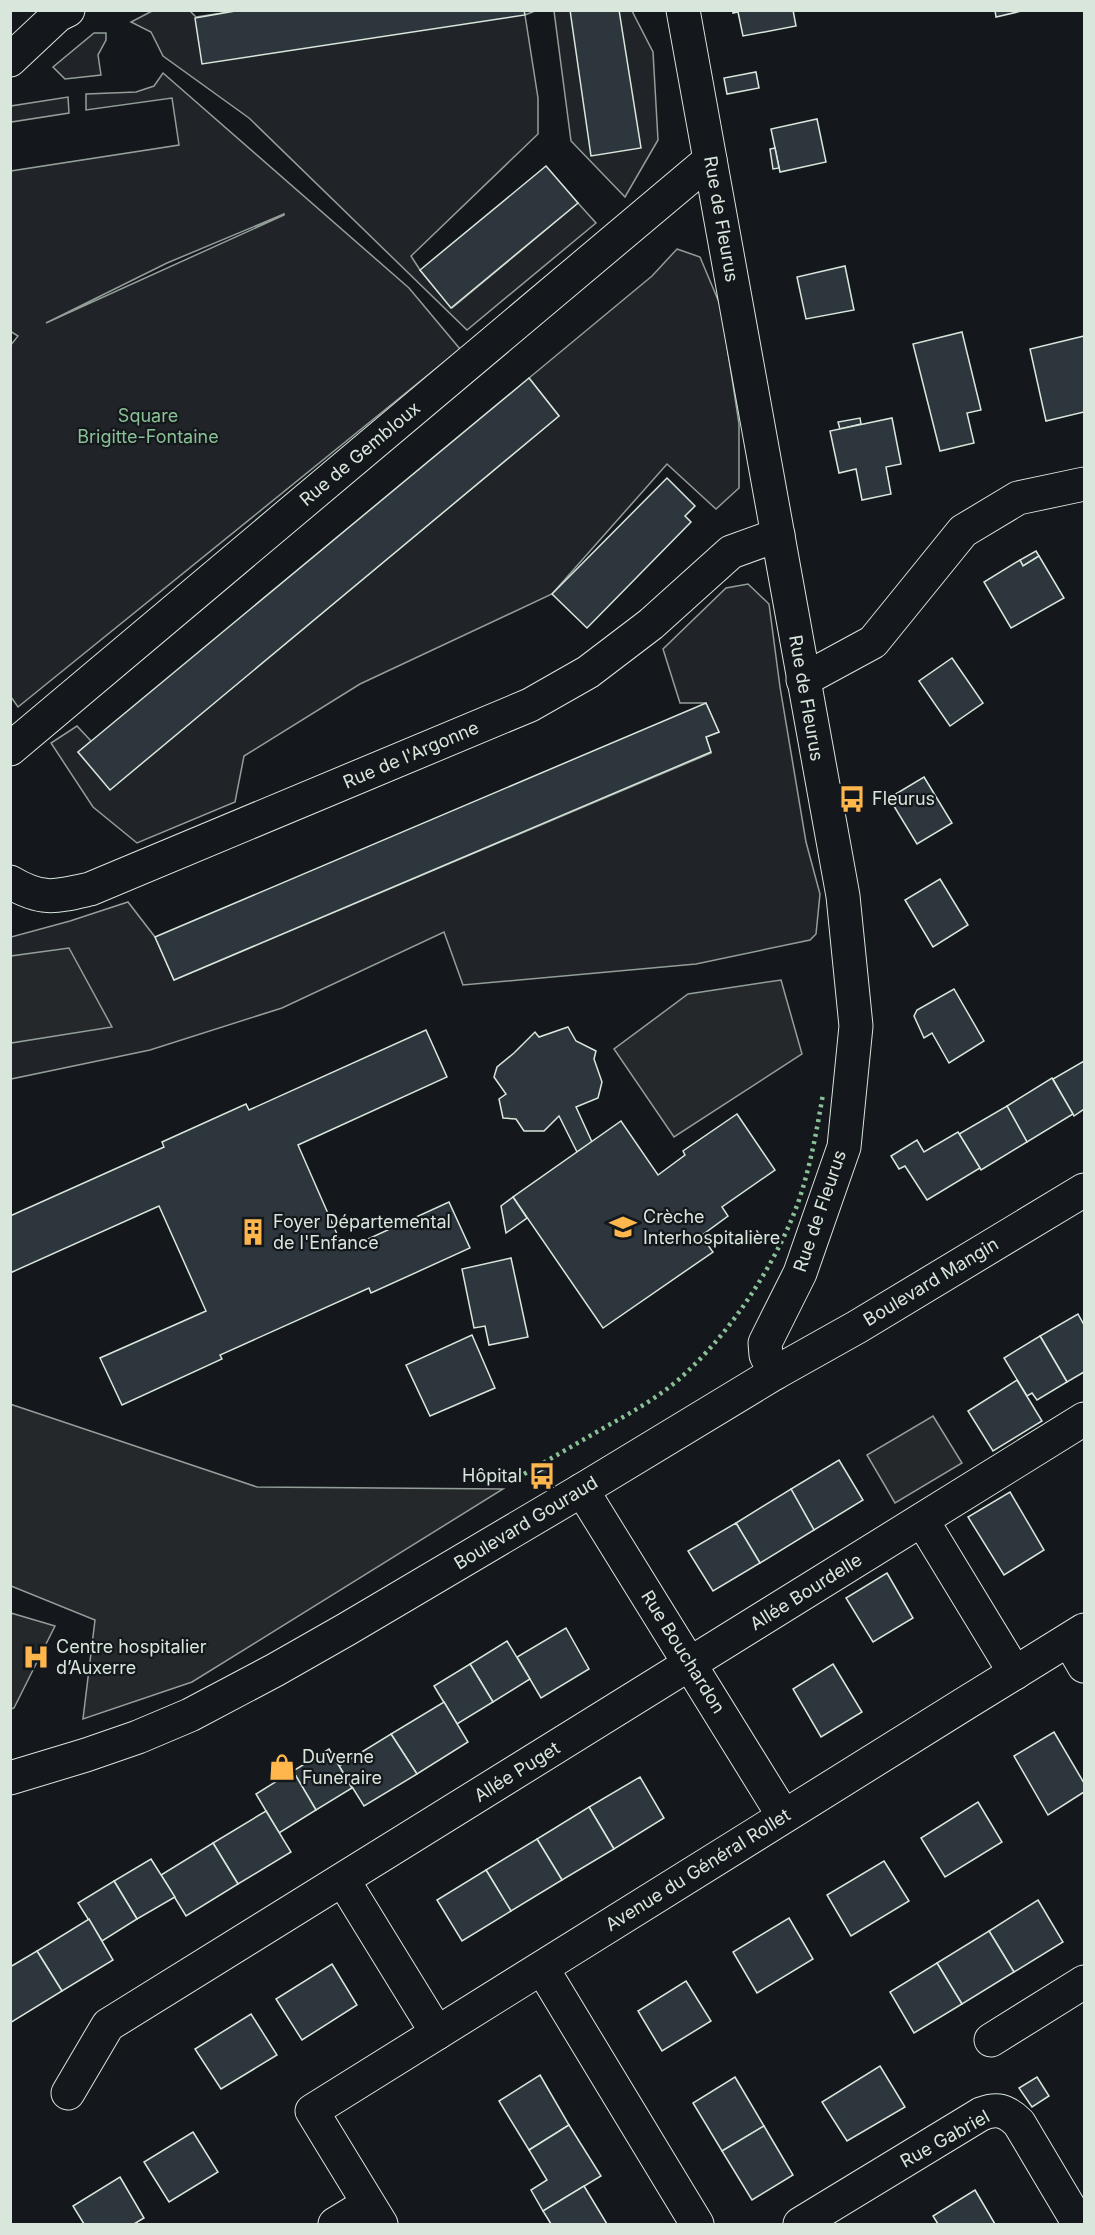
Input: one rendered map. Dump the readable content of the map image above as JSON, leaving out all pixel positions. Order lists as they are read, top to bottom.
{
  "streets": {
    "street": [
      "Rue de Fleurus",
      "Rue de Gembloux",
      "Rue de l'Argonne",
      "Boulevard Mangin",
      "Boulevard Gouraud",
      "Allée Bourdelle",
      "Rue Bouchardon",
      "Allée Puget",
      "Avenue du Général Rollet",
      "Rue Gabriel"
    ]
  },
  "crossings": [
    ["Rue de Fleurus", "Rue de Gembloux"],
    ["Rue de Fleurus", "Rue de l'Argonne"],
    ["Rue de Fleurus", "Boulevard Mangin"],
    ["Rue de Fleurus", "Boulevard Gouraud"],
    ["Boulevard Mangin", "Boulevard Gouraud"],
    ["Boulevard Gouraud", "Rue Bouchardon"],
    ["Allée Bourdelle", "Rue Bouchardon"],
    ["Allée Bourdelle", "Allée Puget"],
    ["Rue Bouchardon", "Allée Puget"],
    ["Rue Bouchardon", "Avenue du Général Rollet"]
  ],
  "parks": ["Square Brigitte-Fontaine"],
  "places": {
    "bus stop": ["Fleurus", "Hôpital"],
    "school or university": ["Crèche Interhospitalière"],
    "building": ["Foyer Départemental de l'Enfance"],
    "hospital": ["Centre hospitalier d’Auxerre"],
    "shop": ["Duverne Funeraire"]
  }
}
